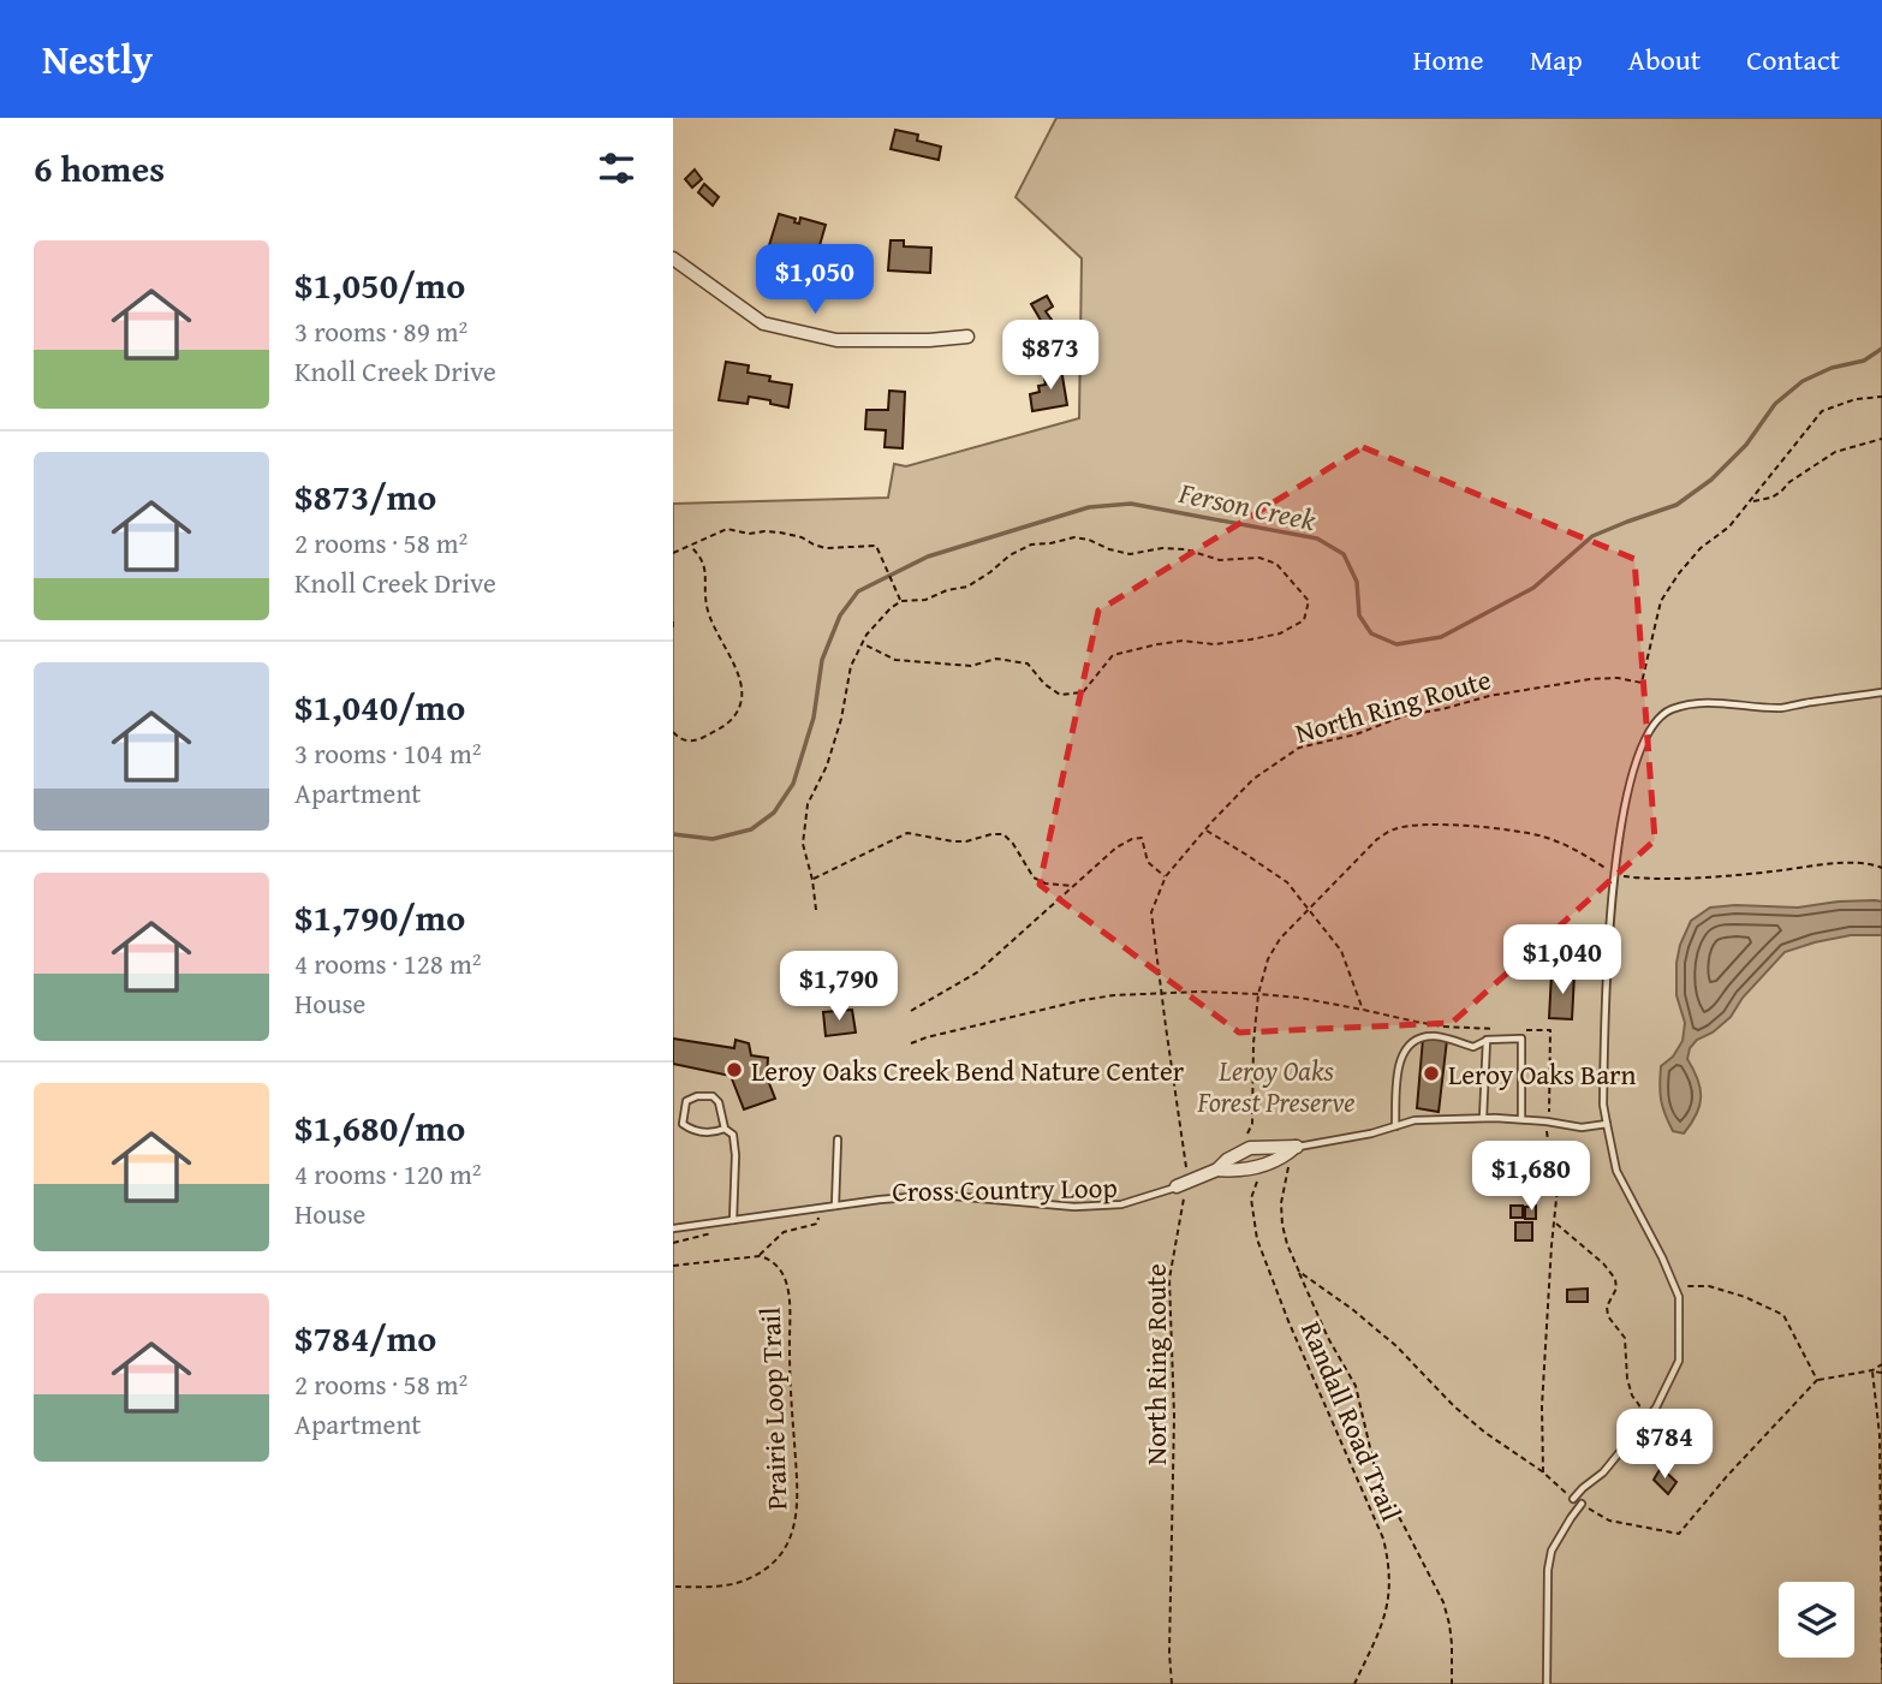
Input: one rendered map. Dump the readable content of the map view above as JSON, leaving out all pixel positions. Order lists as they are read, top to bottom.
{
  "streets": {
    "path": ["North Ring Route", "Prairie Loop Trail", "Randall Road Trail"]
  },
  "water": ["Ferson Creek"],
  "parks": ["Leroy Oaks Forest Preserve"],
  "places": ["Leroy Oaks Creek Bend Nature Center", "Leroy Oaks Barn"],
  "page": {
    "header": "Nestly",
    "nav": [
      "Home",
      "Map",
      "About",
      "Contact"
    ],
    "heading": "6 homes",
    "list": [
      {
        "name": "$1,050/mo",
        "note": "3 rooms · 89 m² · Knoll Creek Drive"
      },
      {
        "name": "$873/mo",
        "note": "2 rooms · 58 m² · Knoll Creek Drive"
      },
      {
        "name": "$1,040/mo",
        "note": "3 rooms · 104 m² · Apartment"
      },
      {
        "name": "$1,790/mo",
        "note": "4 rooms · 128 m² · House"
      },
      {
        "name": "$1,680/mo",
        "note": "4 rooms · 120 m² · House"
      },
      {
        "name": "$784/mo",
        "note": "2 rooms · 58 m² · Apartment"
      }
    ],
    "price": [
      "$1,050",
      "$873",
      "$1,040",
      "$1,790",
      "$1,680",
      "$784"
    ]
  }
}
